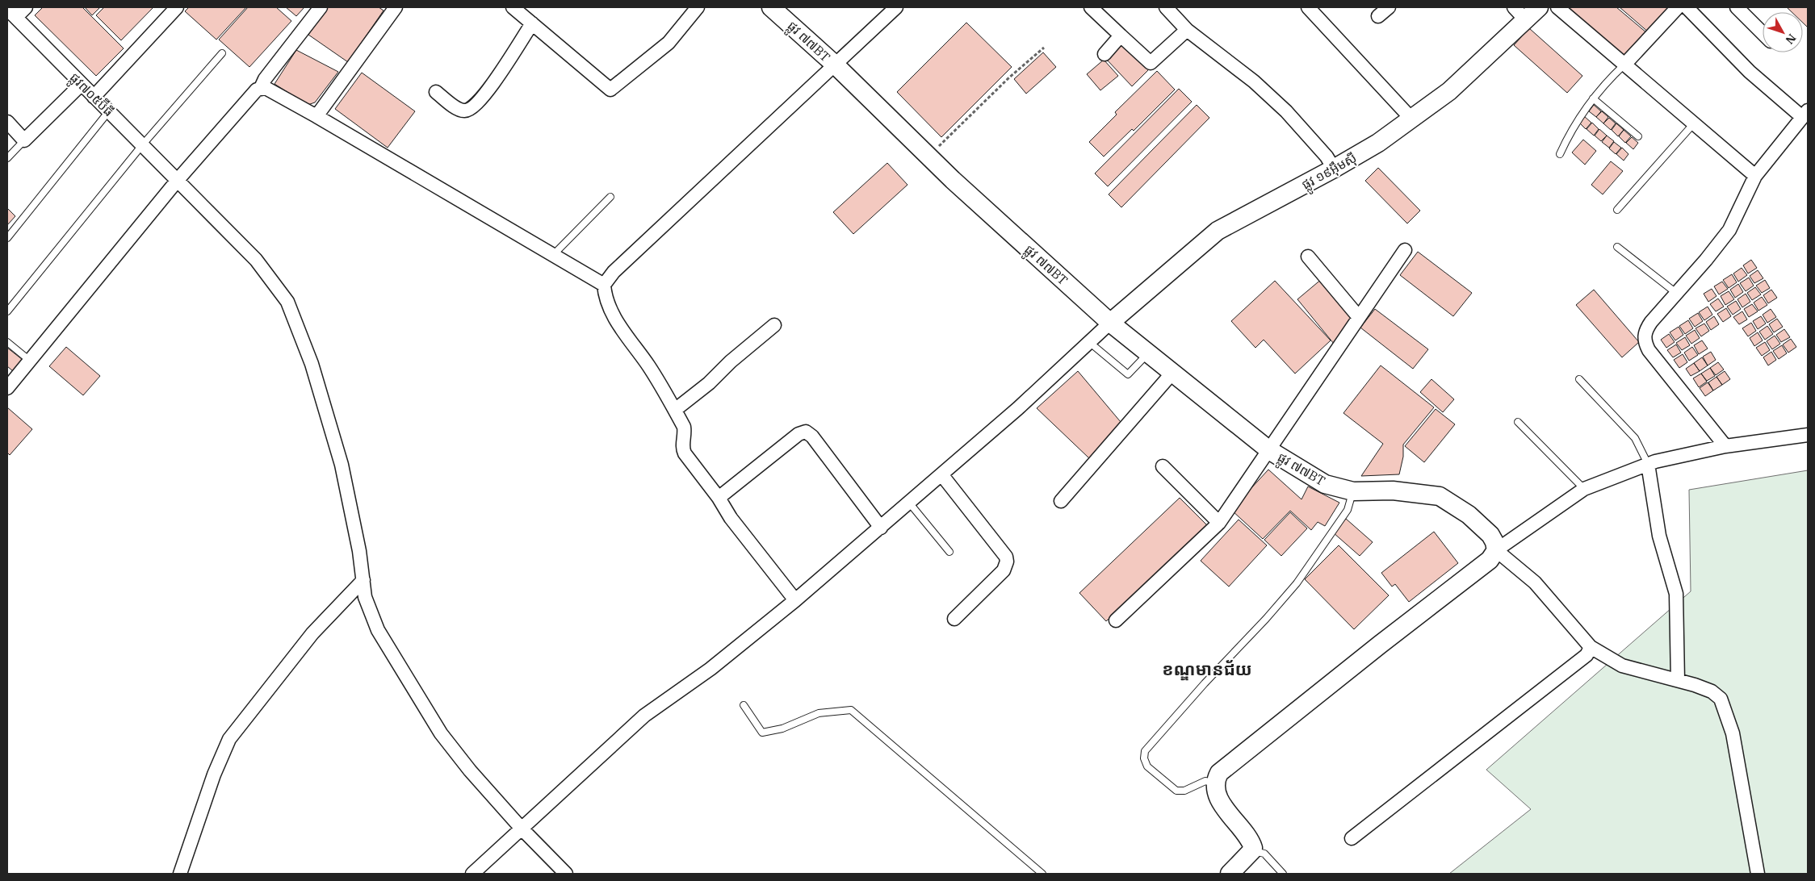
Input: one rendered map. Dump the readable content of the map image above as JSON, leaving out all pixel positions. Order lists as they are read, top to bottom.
{
  "streets": {
    "street": ["ផ្លូវ ៧៧BT", "ផ្លូវ៧០៥ប៊ីធី", "ផ្លូវ ១៩អ៊ឹមស៊ី"]
  },
  "crossings": [
    ["ផ្លូវ ៧៧BT", "ផ្លូវ ១៩អ៊ឹមស៊ី"]
  ],
  "districts": ["ខណ្ឌមានជ័យ"],
  "north": "bottom right"
}
